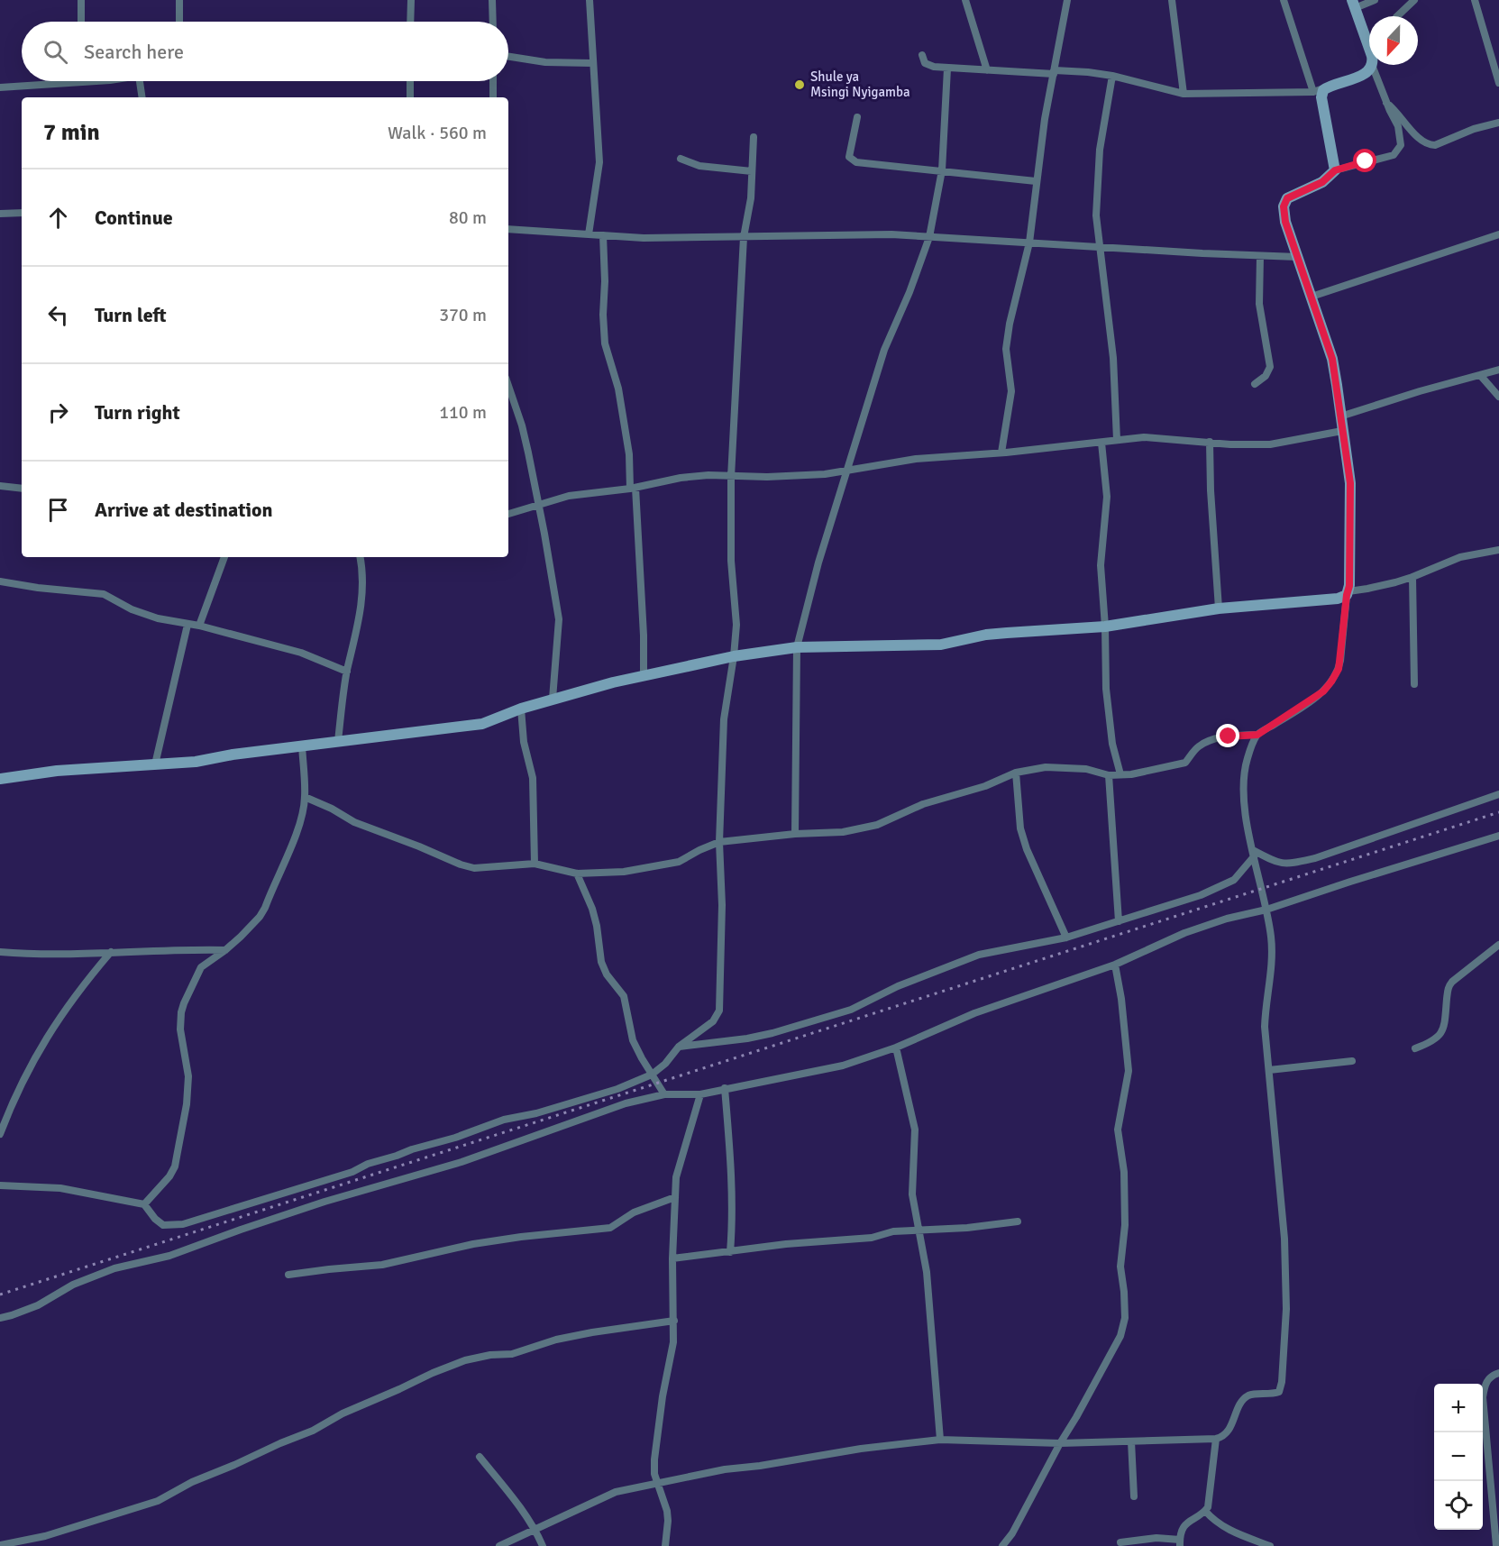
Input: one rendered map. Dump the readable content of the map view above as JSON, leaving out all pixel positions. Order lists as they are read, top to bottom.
{
  "places": ["Shule ya Msingi Nyigamba"],
  "north": "bottom",
  "page": {
    "search": "Search here",
    "heading": ["7 min", "Walk · 560 m"],
    "list": [
      ["Continue", "80 m"],
      ["Turn left", "370 m"],
      ["Turn right", "110 m"],
      "Arrive at destination"
    ],
    "map_buttons": ["+", "−"]
  }
}
